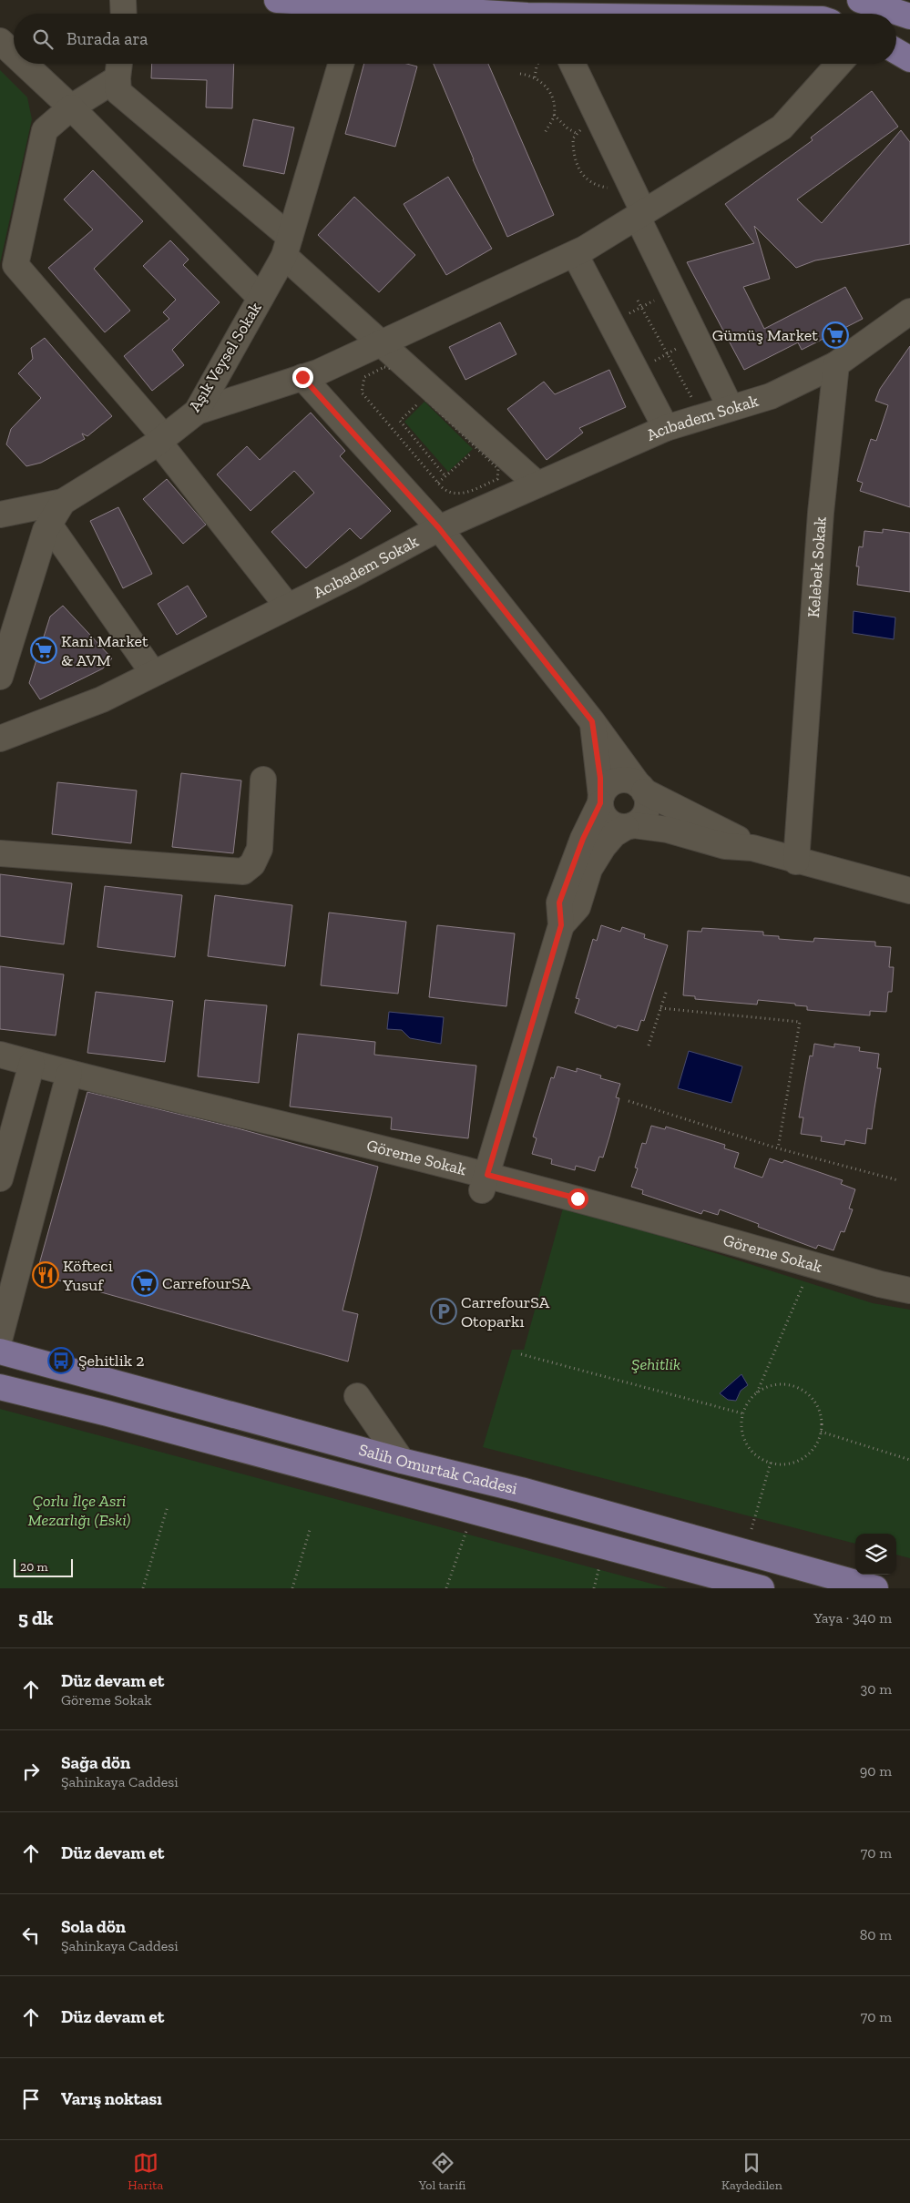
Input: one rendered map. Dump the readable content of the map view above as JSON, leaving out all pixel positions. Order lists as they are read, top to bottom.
{
  "streets": {
    "main road": ["Salih Omurtak Caddesi"],
    "street": [
      "Aşık Veysel Sokak",
      "Acıbadem Sokak",
      "Kelebek Sokak",
      "Göreme Sokak"
    ]
  },
  "crossings": [
    ["Acıbadem Sokak", "Kelebek Sokak"]
  ],
  "parks": ["Şehitlik", "Çorlu İlçe Asri Mezarlığı (Eski)"],
  "places": {
    "supermarket": ["Gümüş Market", "Kani Market & AVM", "CarrefourSA"],
    "restaurant": ["Köfteci Yusuf"],
    "parking": ["CarrefourSA Otoparkı"],
    "bus stop": ["Şehitlik 2"]
  },
  "scale_bar": "20 m",
  "page": {
    "search": "Burada ara",
    "scale": "20 m",
    "heading": ["5 dk", "Yaya · 340 m"],
    "list": [
      ["Düz devam et", "Göreme Sokak", "30 m"],
      ["Sağa dön", "Şahinkaya Caddesi", "90 m"],
      ["Düz devam et", "70 m"],
      ["Sola dön", "Şahinkaya Caddesi", "80 m"],
      ["Düz devam et", "70 m"],
      "Varış noktası"
    ],
    "nav": ["Harita", "Yol tarifi", "Kaydedilen"]
  }
}
